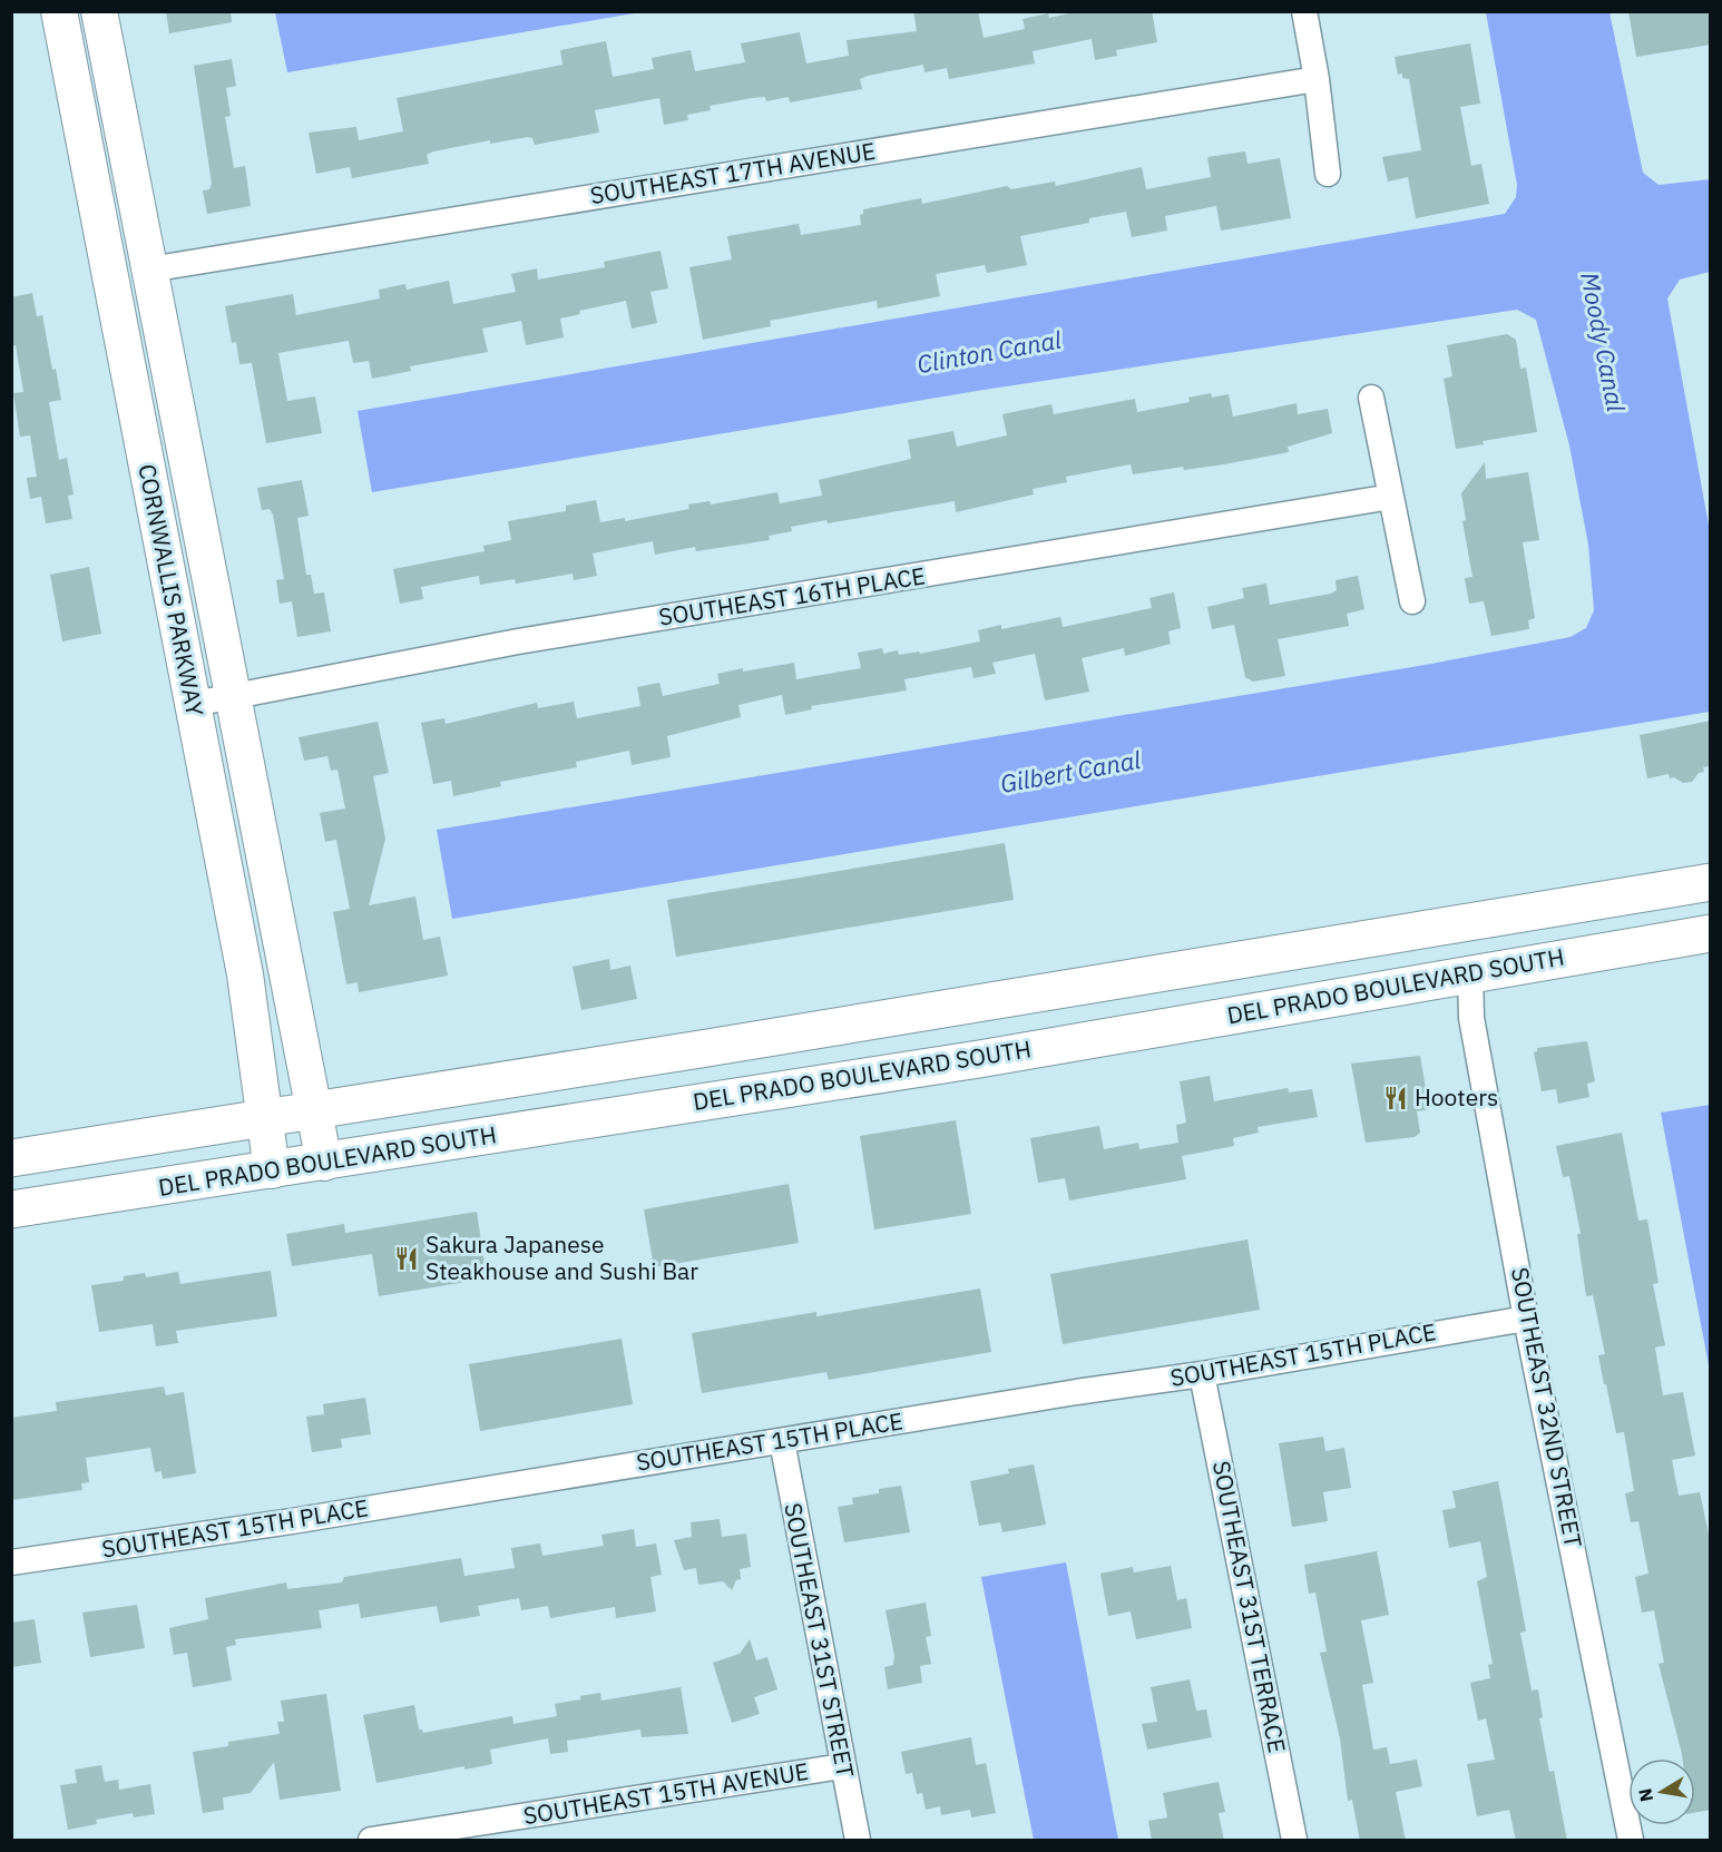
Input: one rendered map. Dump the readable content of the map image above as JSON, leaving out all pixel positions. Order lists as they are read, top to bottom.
{
  "streets": {
    "main road": ["DEL PRADO BOULEVARD SOUTH"],
    "street": [
      "SOUTHEAST 17TH AVENUE",
      "CORNWALLIS PARKWAY",
      "SOUTHEAST 16TH PLACE",
      "SOUTHEAST 15TH PLACE",
      "SOUTHEAST 32ND STREET",
      "SOUTHEAST 31ST TERRACE",
      "SOUTHEAST 31ST STREET",
      "SOUTHEAST 15TH AVENUE"
    ]
  },
  "crossings": [
    ["SOUTHEAST 17TH AVENUE", "CORNWALLIS PARKWAY"],
    ["CORNWALLIS PARKWAY", "SOUTHEAST 16TH PLACE"],
    ["CORNWALLIS PARKWAY", "DEL PRADO BOULEVARD SOUTH"],
    ["DEL PRADO BOULEVARD SOUTH", "SOUTHEAST 32ND STREET"],
    ["SOUTHEAST 15TH PLACE", "SOUTHEAST 32ND STREET"],
    ["SOUTHEAST 15TH PLACE", "SOUTHEAST 31ST TERRACE"],
    ["SOUTHEAST 15TH PLACE", "SOUTHEAST 31ST STREET"],
    ["SOUTHEAST 31ST STREET", "SOUTHEAST 15TH AVENUE"]
  ],
  "water": ["Moody Canal", "Clinton Canal", "Gilbert Canal"],
  "places": {
    "restaurant": ["Hooters", "Sakura Japanese Steakhouse and Sushi Bar"]
  },
  "north": "left"
}
